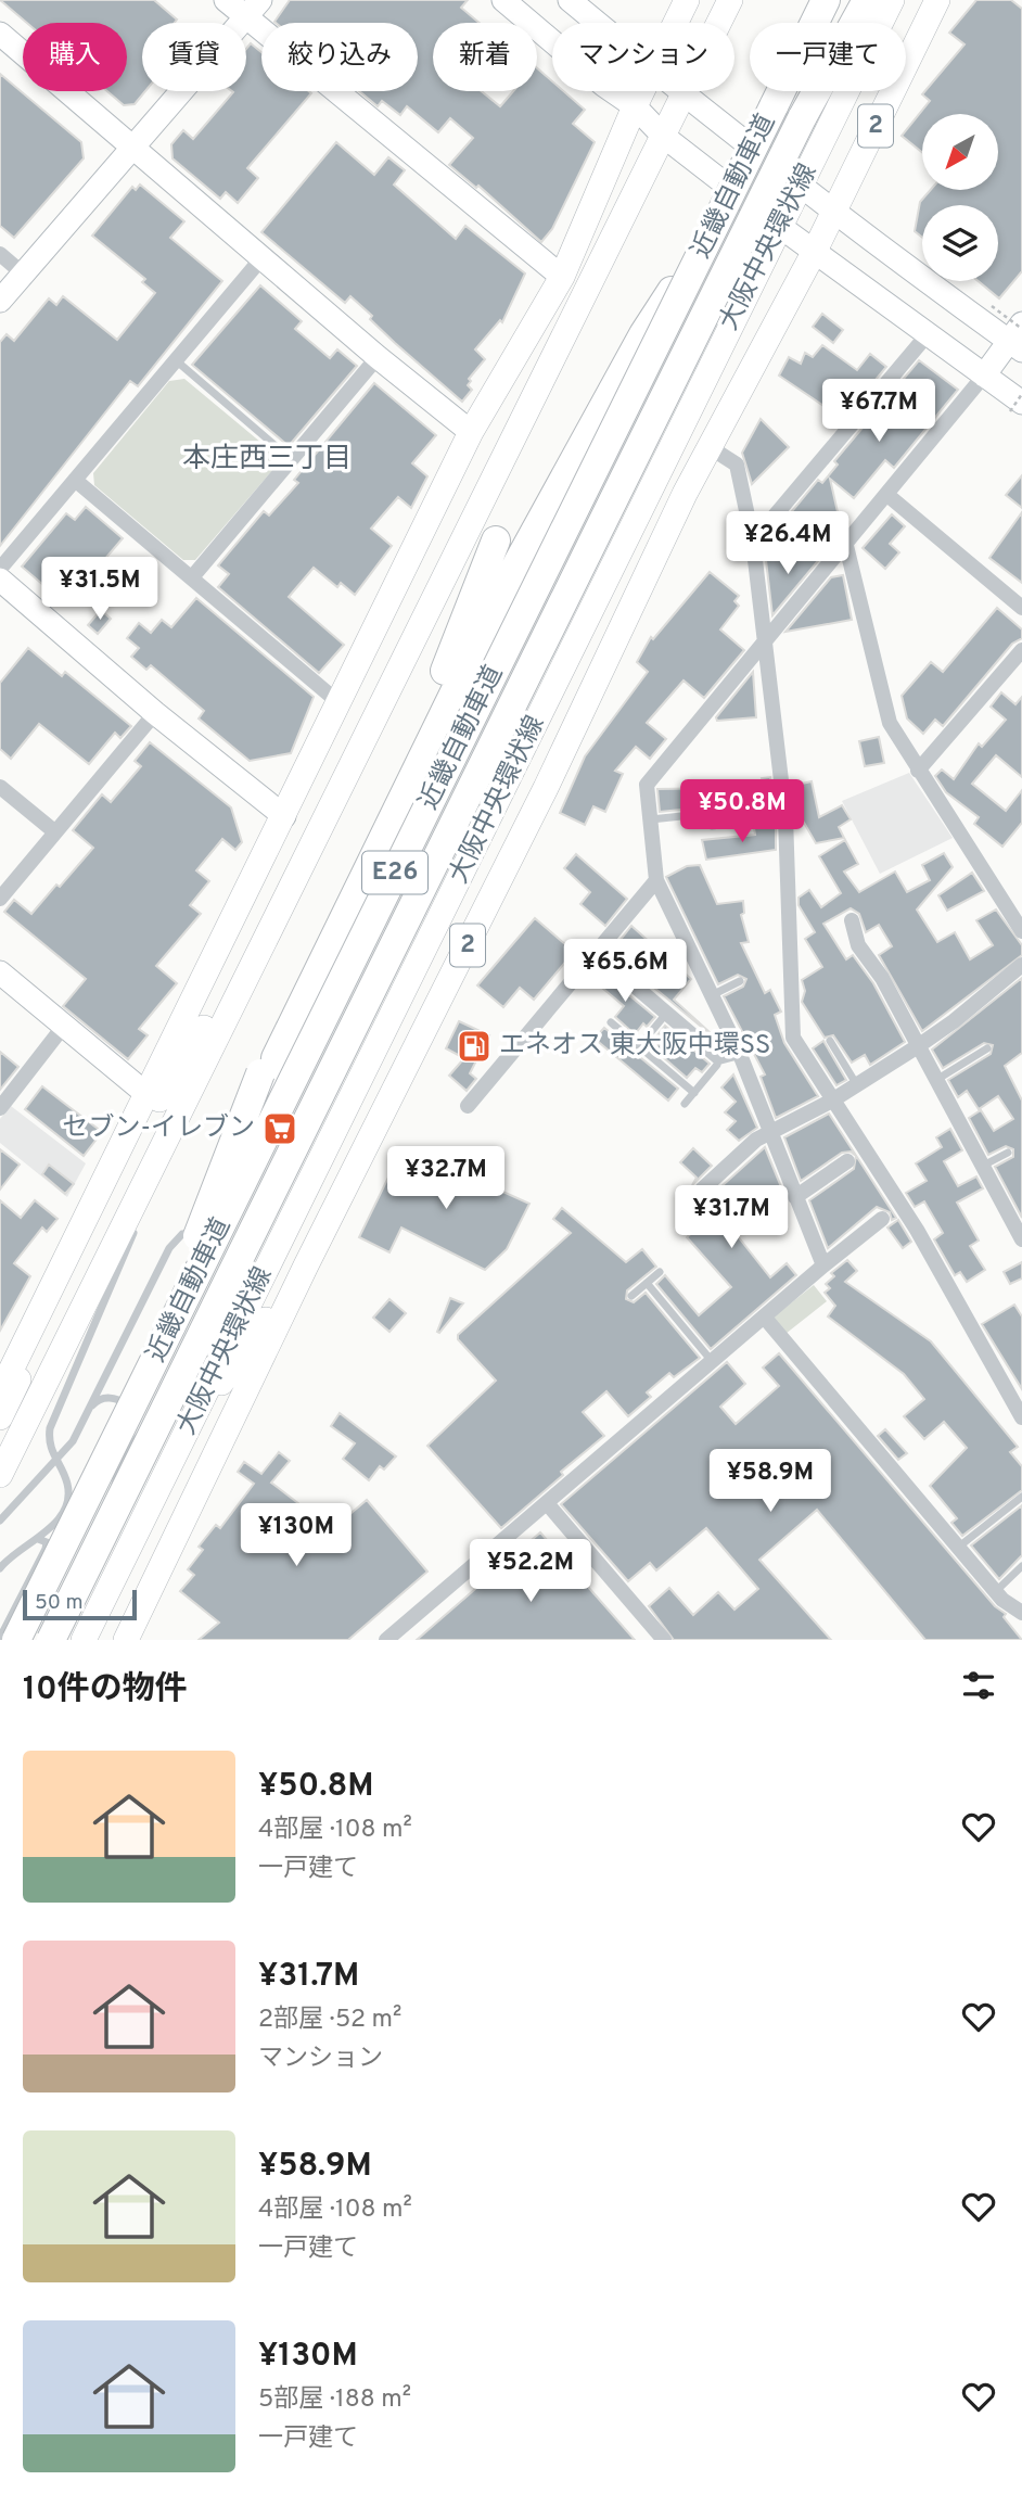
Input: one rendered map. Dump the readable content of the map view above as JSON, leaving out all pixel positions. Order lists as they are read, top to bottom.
{
  "streets": {
    "highway": ["近畿自動車道", "E26"],
    "main road": ["2", "大阪中央環状線"]
  },
  "districts": ["本庄西三丁目"],
  "places": {
    "fuel station": ["エネオス 東大阪中環SS"],
    "supermarket": ["セブン-イレブン"]
  },
  "scale_bar": "50 m",
  "north": "bottom left",
  "page": {
    "chip": [
      "購入",
      "賃貸",
      "絞り込み",
      "新着",
      "マンション",
      "一戸建て"
    ],
    "price": [
      "¥67.7M",
      "¥26.4M",
      "¥31.5M",
      "¥50.8M",
      "¥65.6M",
      "¥32.7M",
      "¥31.7M",
      "¥58.9M",
      "¥130M",
      "¥52.2M"
    ],
    "scale": "50 m",
    "heading": "10件の物件",
    "list": [
      {
        "name": "¥50.8M",
        "note": "4部屋 · 108 m² · 一戸建て"
      },
      {
        "name": "¥31.7M",
        "note": "2部屋 · 52 m² · マンション"
      },
      {
        "name": "¥58.9M",
        "note": "4部屋 · 108 m² · 一戸建て"
      },
      {
        "name": "¥130M",
        "note": "5部屋 · 188 m² · 一戸建て"
      }
    ]
  }
}
